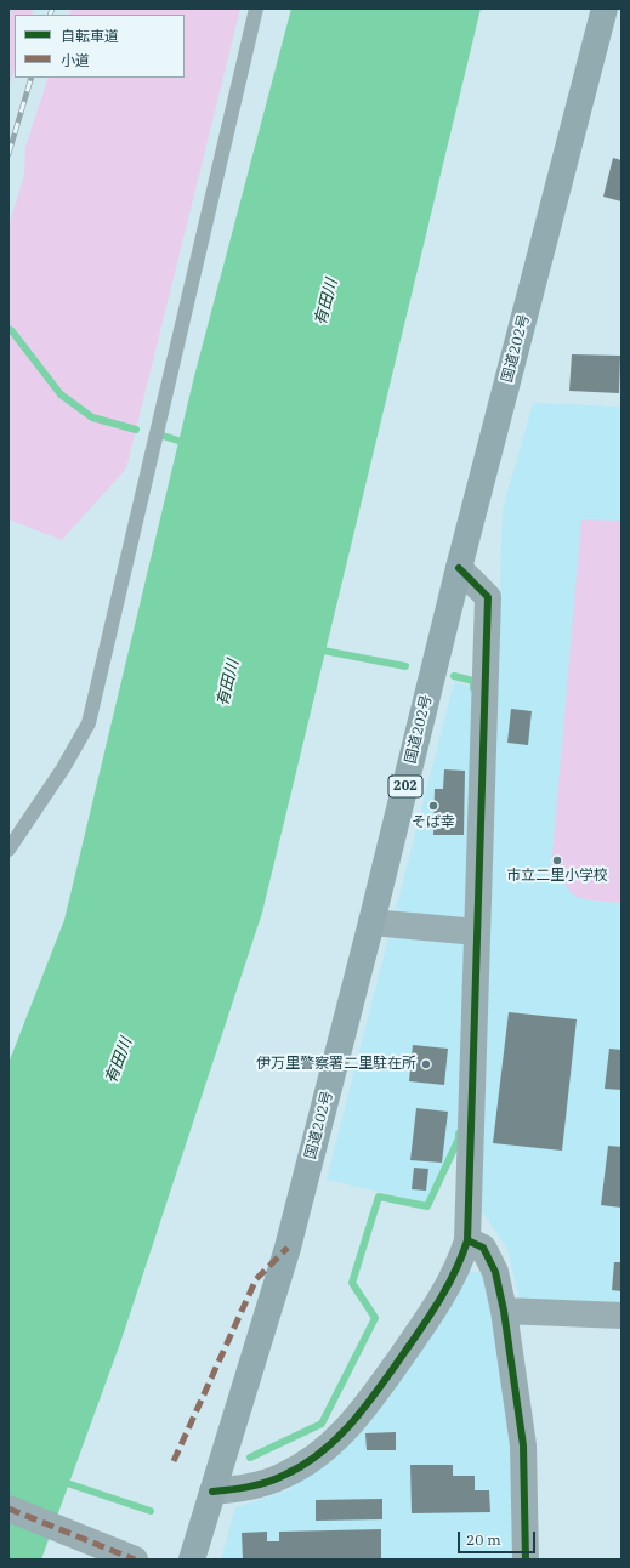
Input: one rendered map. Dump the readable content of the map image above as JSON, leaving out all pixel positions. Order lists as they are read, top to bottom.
{
  "streets": {
    "highway": ["国道202号", "202"]
  },
  "water": ["有田川"],
  "places": ["そば幸", "市立二里小学校", "伊万里警察署二里駐在所"],
  "legend": ["自転車道", "小道"],
  "scale_bar": "20 m"
}
